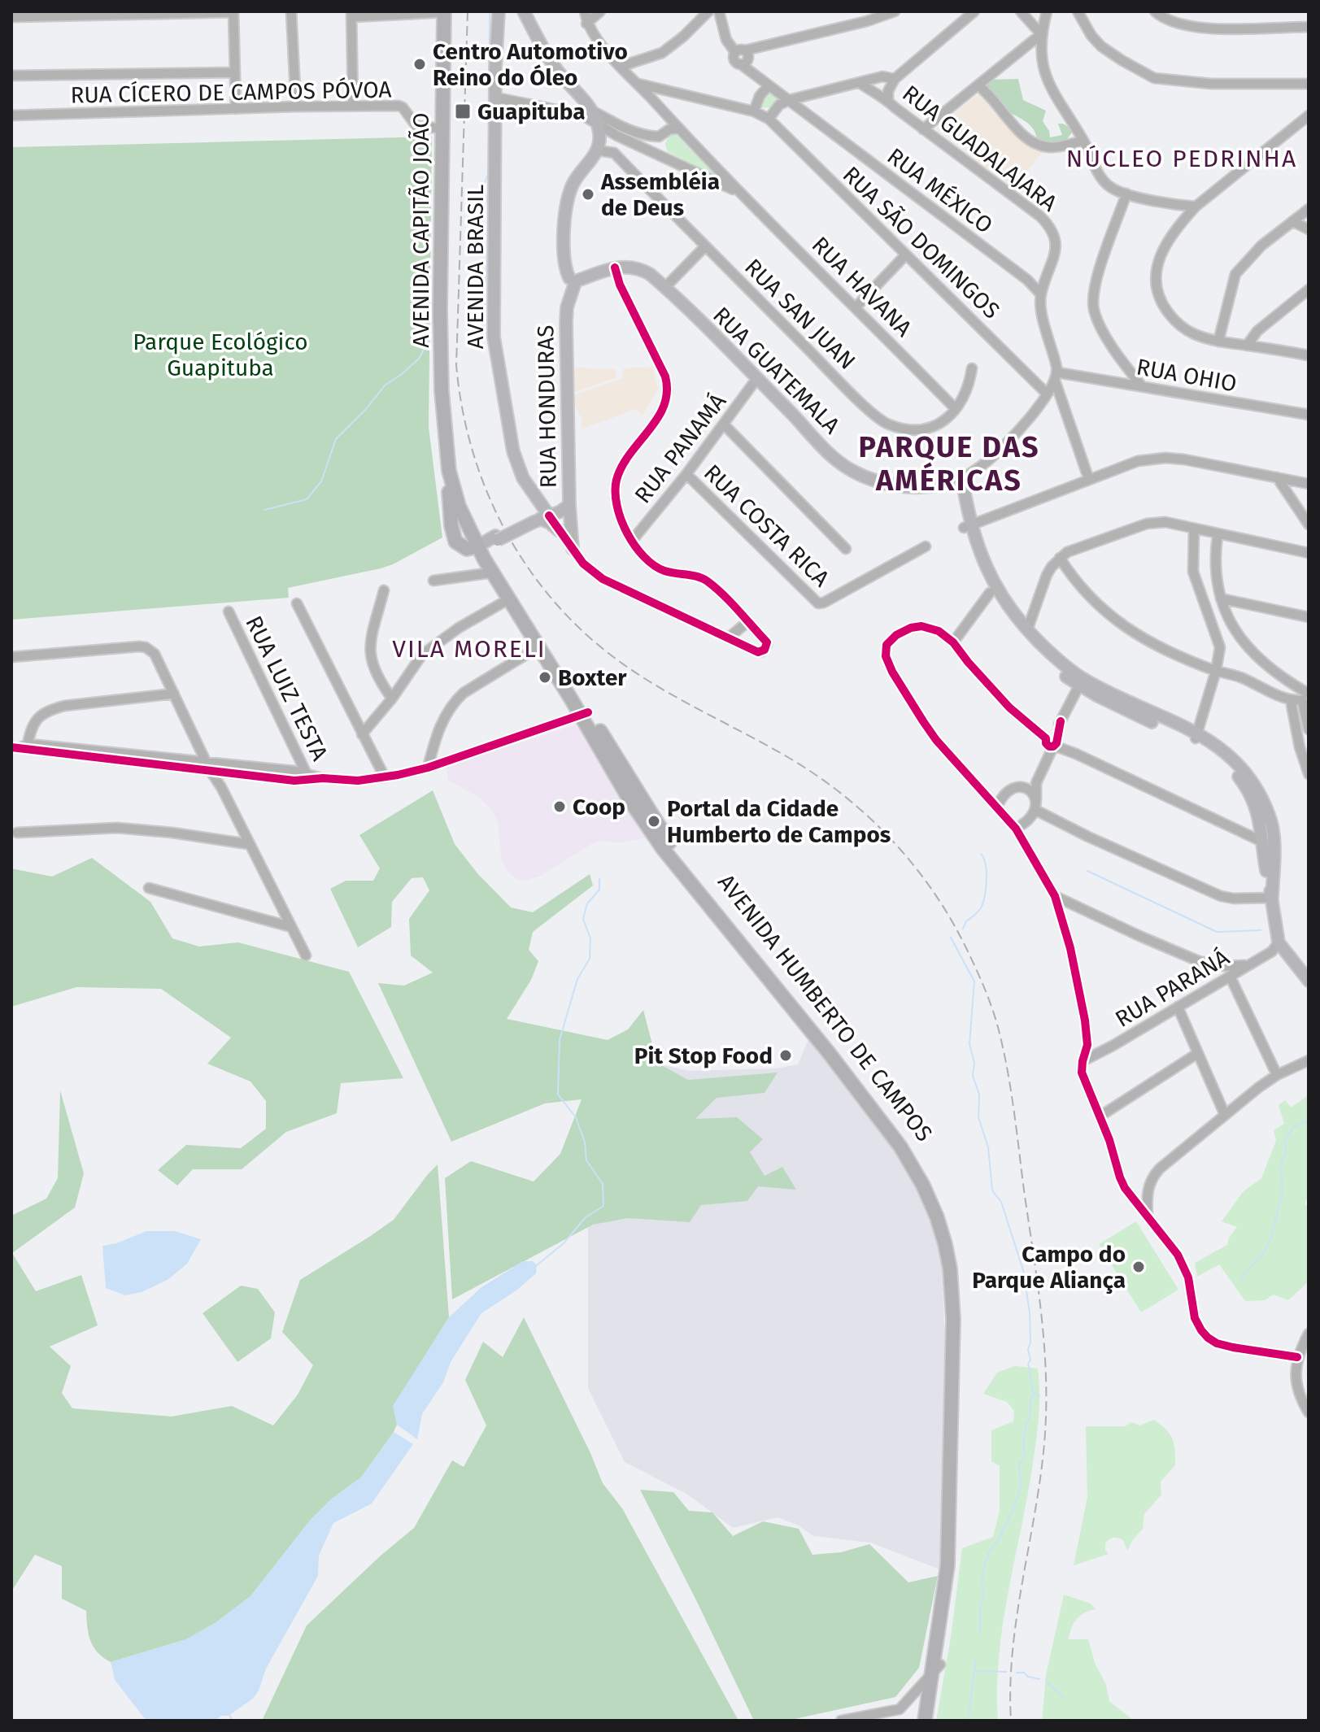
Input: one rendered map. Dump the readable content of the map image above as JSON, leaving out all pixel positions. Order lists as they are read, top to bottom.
{
  "streets": {
    "highway": ["AVENIDA CAPITÃO JOÃO", "AVENIDA HUMBERTO DE CAMPOS"],
    "main road": ["AVENIDA BRASIL", "RUA GUATEMALA", "RUA HONDURAS"],
    "street": [
      "RUA CÍCERO DE CAMPOS PÓVOA",
      "RUA GUADALAJARA",
      "RUA MÉXICO",
      "RUA SÃO DOMINGOS",
      "RUA HAVANA",
      "RUA SAN JUAN",
      "RUA OHIO",
      "RUA PANAMÁ",
      "RUA COSTA RICA",
      "RUA LUIZ TESTA",
      "RUA PARANÁ"
    ]
  },
  "crossings": [
    ["RUA CÍCERO DE CAMPOS PÓVOA", "AVENIDA CAPITÃO JOÃO"],
    ["RUA GUADALAJARA", "RUA MÉXICO"],
    ["AVENIDA CAPITÃO JOÃO", "RUA HONDURAS"],
    ["AVENIDA CAPITÃO JOÃO", "AVENIDA HUMBERTO DE CAMPOS"],
    ["RUA SÃO DOMINGOS", "RUA HAVANA"],
    ["RUA SÃO DOMINGOS", "RUA GUATEMALA"],
    ["AVENIDA BRASIL", "RUA HAVANA"],
    ["AVENIDA BRASIL", "RUA HONDURAS"],
    ["RUA HAVANA", "RUA SAN JUAN"],
    ["RUA GUATEMALA", "RUA OHIO"],
    ["RUA GUATEMALA", "RUA HONDURAS"],
    ["RUA GUATEMALA", "RUA PANAMÁ"],
    ["RUA PANAMÁ", "RUA COSTA RICA"]
  ],
  "districts": ["NÚCLEO PEDRINHA", "PARQUE DAS AMÉRICAS", "VILA MORELI"],
  "parks": ["Parque Ecológico Guapituba"],
  "places": {
    "other": [
      "Centro Automotivo Reino do Óleo",
      "Assembléia de Deus",
      "Boxter",
      "Coop",
      "Portal da Cidade Humberto de Campos",
      "Pit Stop Food",
      "Campo do Parque Aliança"
    ],
    "transit": ["Guapituba"]
  }
}
